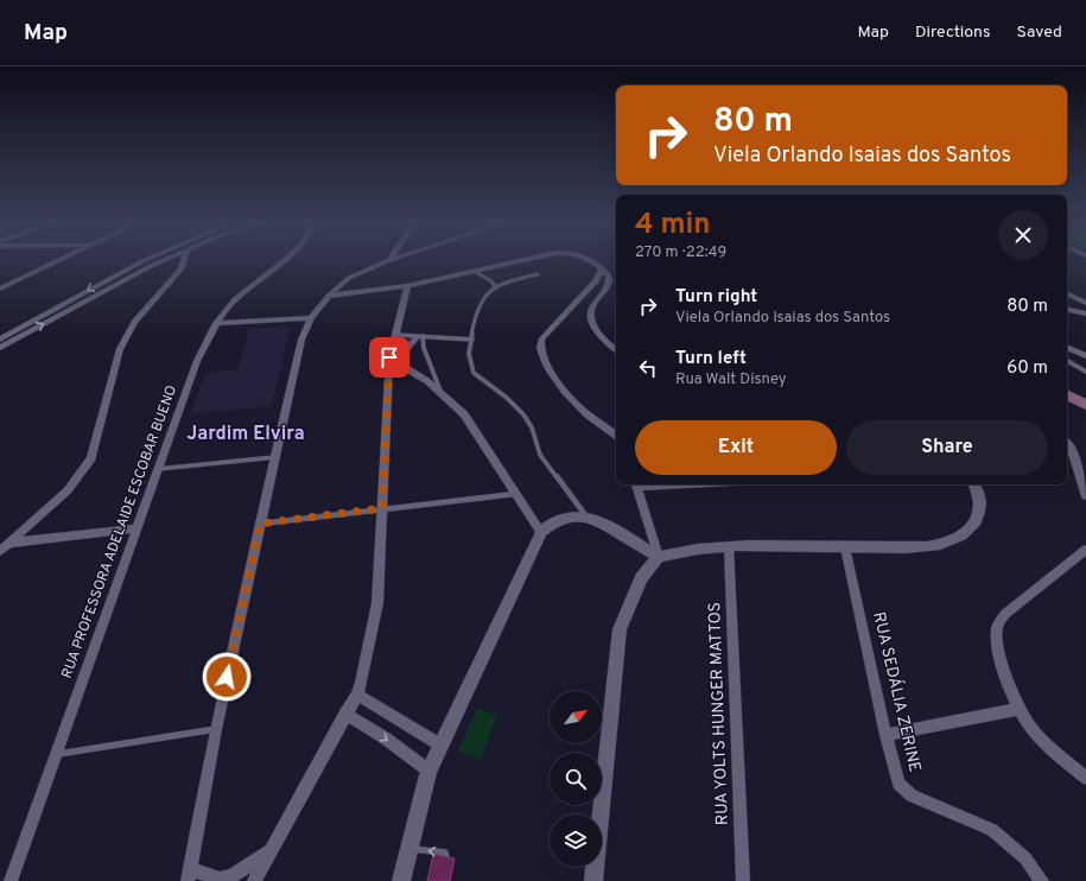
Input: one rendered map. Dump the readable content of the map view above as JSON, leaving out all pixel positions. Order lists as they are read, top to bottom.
{
  "streets": {
    "street": ["RUA PROFESSORA ADELAIDE ESCOBAR BUENO", "RUA SEDÁLIA ZERINE", "RUA YOLTS HUNGER MATTOS"]
  },
  "districts": ["Jardim Elvira"],
  "north": "top right",
  "page": {
    "header": "Map",
    "nav": ["Map", "Directions", "Saved"],
    "turn": ["80 m", "Viela Orlando Isaias dos Santos"],
    "heading": ["4 min", "270 m · 22:49"],
    "list": [
      {
        "name": "Turn right",
        "note": "Viela Orlando Isaias dos Santos",
        "value": "80 m"
      },
      {
        "name": "Turn left",
        "note": "Rua Walt Disney",
        "value": "60 m"
      }
    ],
    "buttons": ["Exit", "Share"]
  }
}
